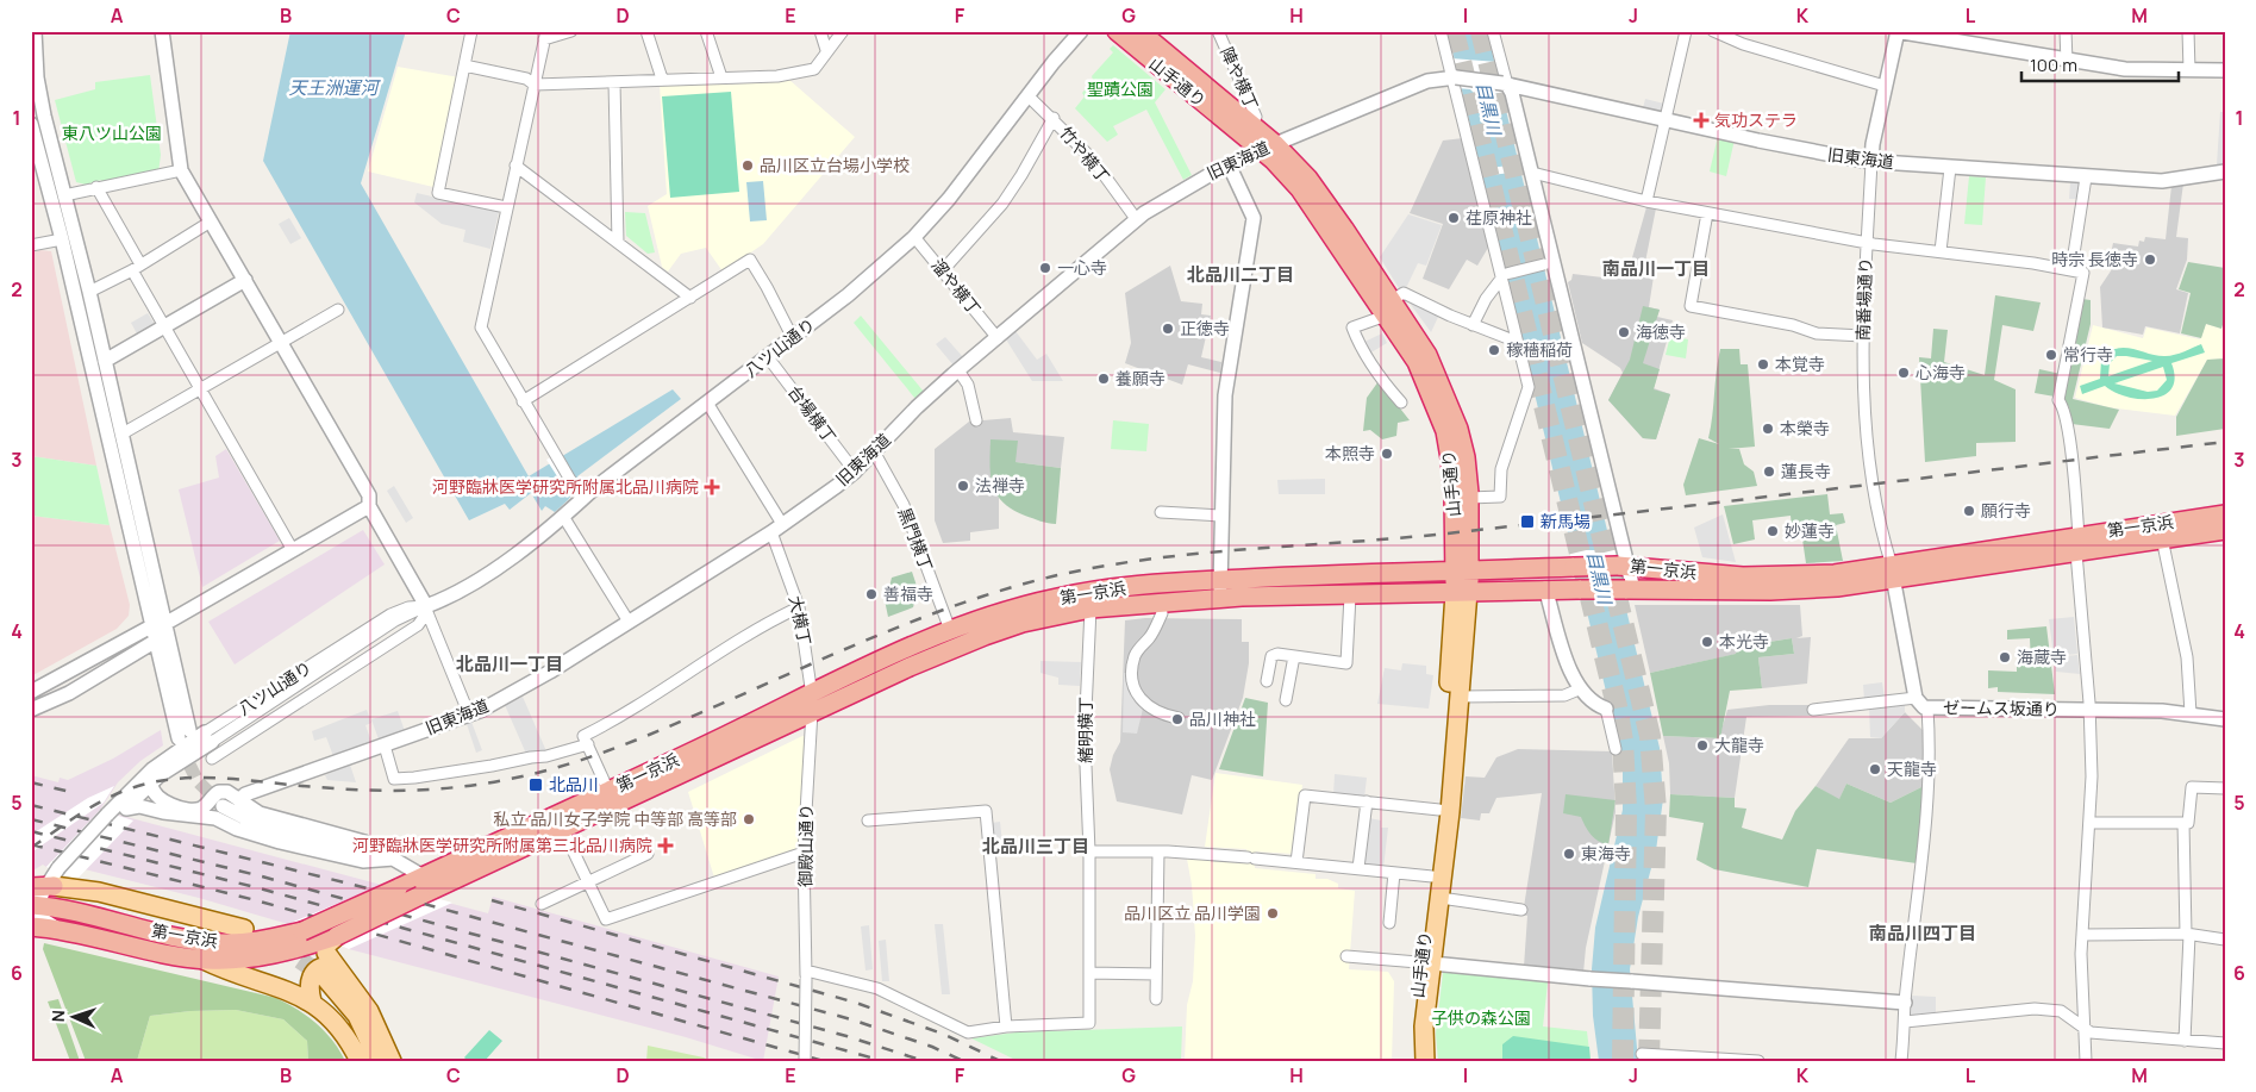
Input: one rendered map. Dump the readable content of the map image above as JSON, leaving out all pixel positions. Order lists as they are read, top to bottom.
{
  "streets": {
    "highway": ["山手通り", "第一京浜"],
    "street": [
      "陣や横丁",
      "竹や横丁",
      "旧東海道",
      "溜や横丁",
      "南番場通り",
      "八ツ山通り",
      "台場横丁",
      "黒門横丁",
      "大横丁",
      "ゼームス坂通り",
      "緒明横丁",
      "御殿山通り"
    ]
  },
  "crossings": [
    ["陣や横丁", "山手通り"],
    ["山手通り", "旧東海道"],
    ["山手通り", "第一京浜"],
    ["竹や横丁", "旧東海道"],
    ["竹や横丁", "八ツ山通り"],
    ["旧東海道", "溜や横丁"],
    ["旧東海道", "南番場通り"],
    ["旧東海道", "台場横丁"],
    ["旧東海道", "黒門横丁"],
    ["旧東海道", "大横丁"],
    ["溜や横丁", "八ツ山通り"],
    ["南番場通り", "第一京浜"],
    ["八ツ山通り", "台場横丁"],
    ["八ツ山通り", "大横丁"],
    ["第一京浜", "黒門横丁"],
    ["第一京浜", "大横丁"],
    ["第一京浜", "緒明横丁"],
    ["第一京浜", "御殿山通り"],
    ["大横丁", "御殿山通り"]
  ],
  "districts": [
    "南品川一丁目",
    "北品川二丁目",
    "北品川一丁目",
    "北品川三丁目",
    "南品川四丁目"
  ],
  "water": ["天王洲運河", "目黒川"],
  "parks": ["聖蹟公園", "東八ツ山公園", "子供の森公園"],
  "places": {
    "health": ["気功ステラ", "河野臨牀医学研究所附属北品川病院", "河野臨牀医学研究所附属第三北品川病院"],
    "other": [
      "品川区立台場小学校",
      "荏原神社",
      "時宗 長徳寺",
      "一心寺",
      "正徳寺",
      "海徳寺",
      "稼穡稲荷",
      "常行寺",
      "本覚寺",
      "心海寺",
      "養願寺",
      "本榮寺",
      "本照寺",
      "蓮長寺",
      "法禅寺",
      "願行寺",
      "妙蓮寺",
      "善福寺",
      "本光寺",
      "海蔵寺",
      "品川神社",
      "大龍寺",
      "天龍寺",
      "私立 品川女子学院 中等部 高等部",
      "東海寺",
      "品川区立 品川学園"
    ],
    "transit": ["新馬場", "北品川"]
  },
  "scale_bar": "100 m",
  "north": "left",
  "grid": {
    "columns": [
      "A",
      "B",
      "C",
      "D",
      "E",
      "F",
      "G",
      "H",
      "I",
      "J",
      "K",
      "L",
      "M"
    ],
    "rows": [
      "1",
      "2",
      "3",
      "4",
      "5",
      "6"
    ]
  }
}
